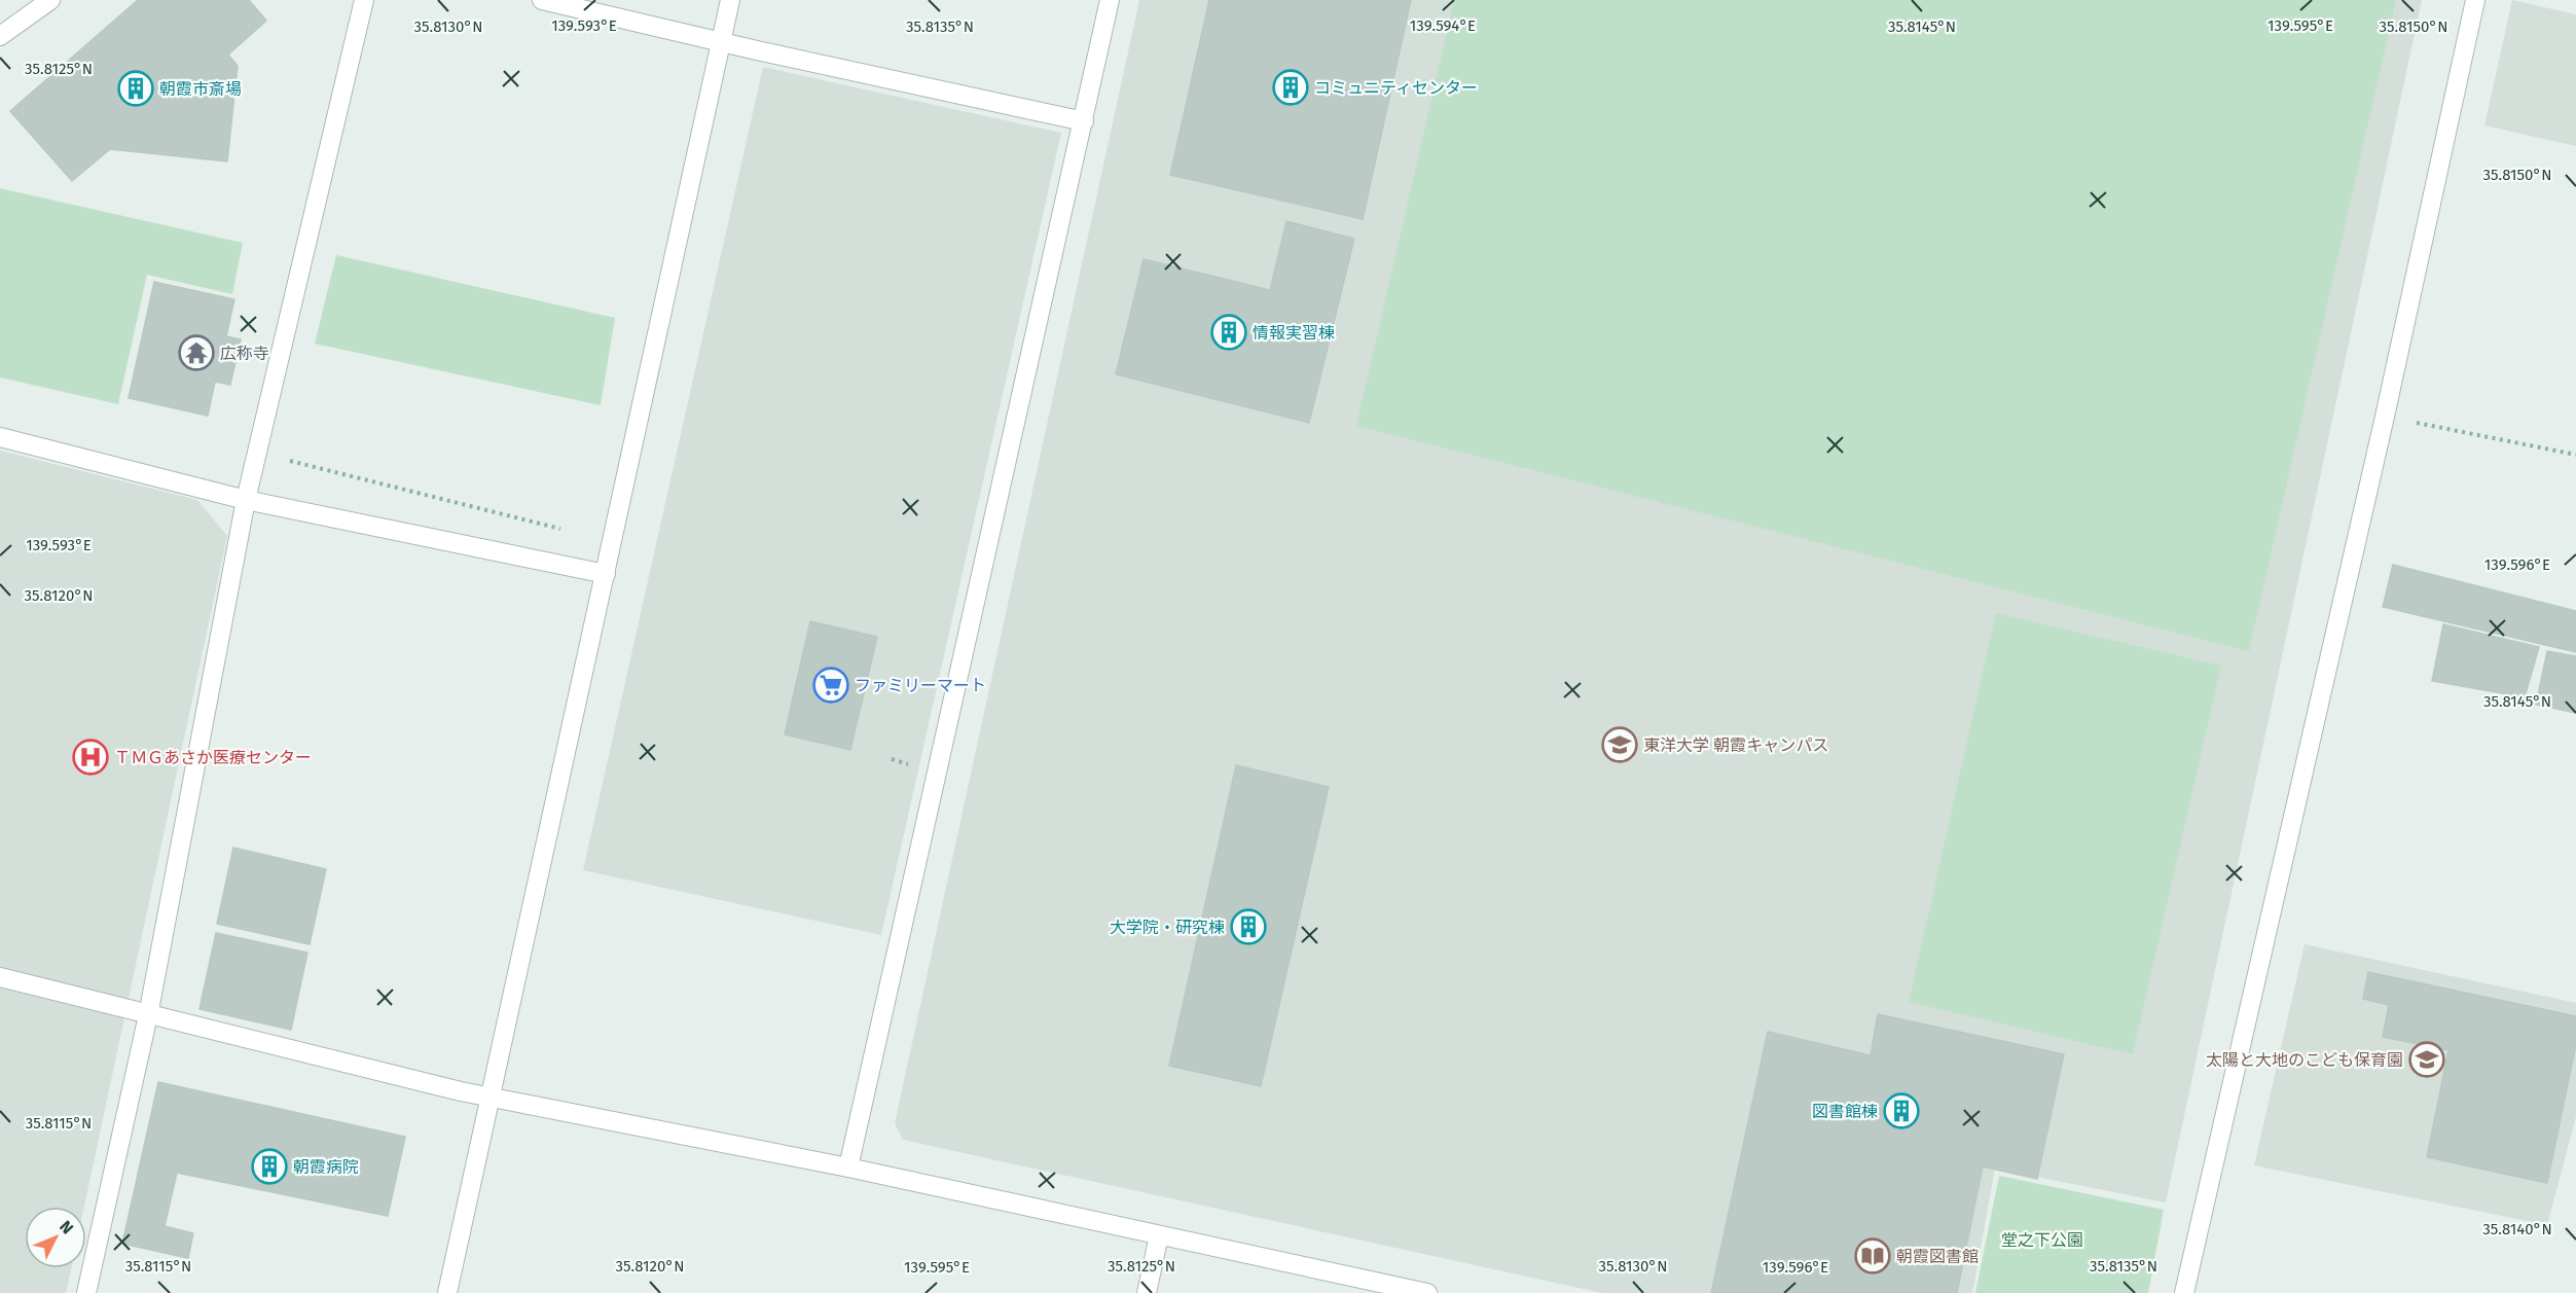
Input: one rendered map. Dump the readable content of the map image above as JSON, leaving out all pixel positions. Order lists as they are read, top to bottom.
{
  "parks": ["堂之下公園"],
  "places": {
    "building": [
      "コミュニティセンター",
      "朝霞市斎場",
      "情報実習棟",
      "大学院・研究棟",
      "図書館棟",
      "朝霞病院"
    ],
    "temple": ["広称寺"],
    "supermarket": ["ファミリーマート"],
    "school or university": ["東洋大学 朝霞キャンパス", "太陽と大地のこども保育園"],
    "hospital": ["ＴＭＧあさか医療センター"],
    "library": ["朝霞図書館"]
  },
  "north": "top right",
  "coordinates": [
    "139.593°E",
    "139.594°E",
    "139.595°E",
    "35.8130°N",
    "35.8135°N",
    "35.8145°N",
    "35.8150°N",
    "35.8125°N",
    "139.596°E",
    "35.8120°N",
    "35.8115°N",
    "35.8140°N"
  ]
}
